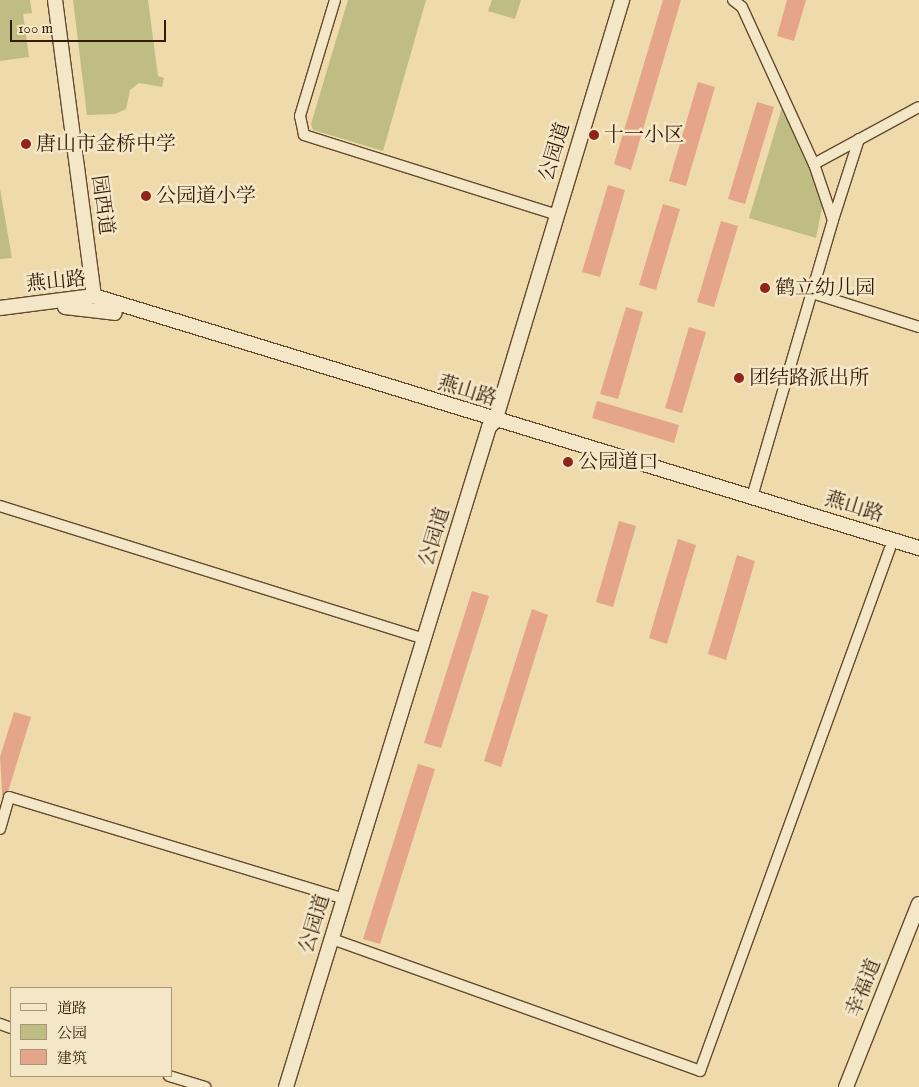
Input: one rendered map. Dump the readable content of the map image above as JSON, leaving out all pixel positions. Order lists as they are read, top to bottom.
{
  "streets": {
    "main road": [
      "公园道",
      "园西道",
      "燕山路",
      "幸福道"
    ]
  },
  "crossings": [
    ["公园道", "燕山路"],
    ["园西道", "燕山路"]
  ],
  "places": [
    "十一小区",
    "唐山市金桥中学",
    "公园道小学",
    "鹤立幼儿园",
    "团结路派出所",
    "公园道口"
  ],
  "legend": ["道路", "公园", "建筑"],
  "scale_bar": "100 m"
}
